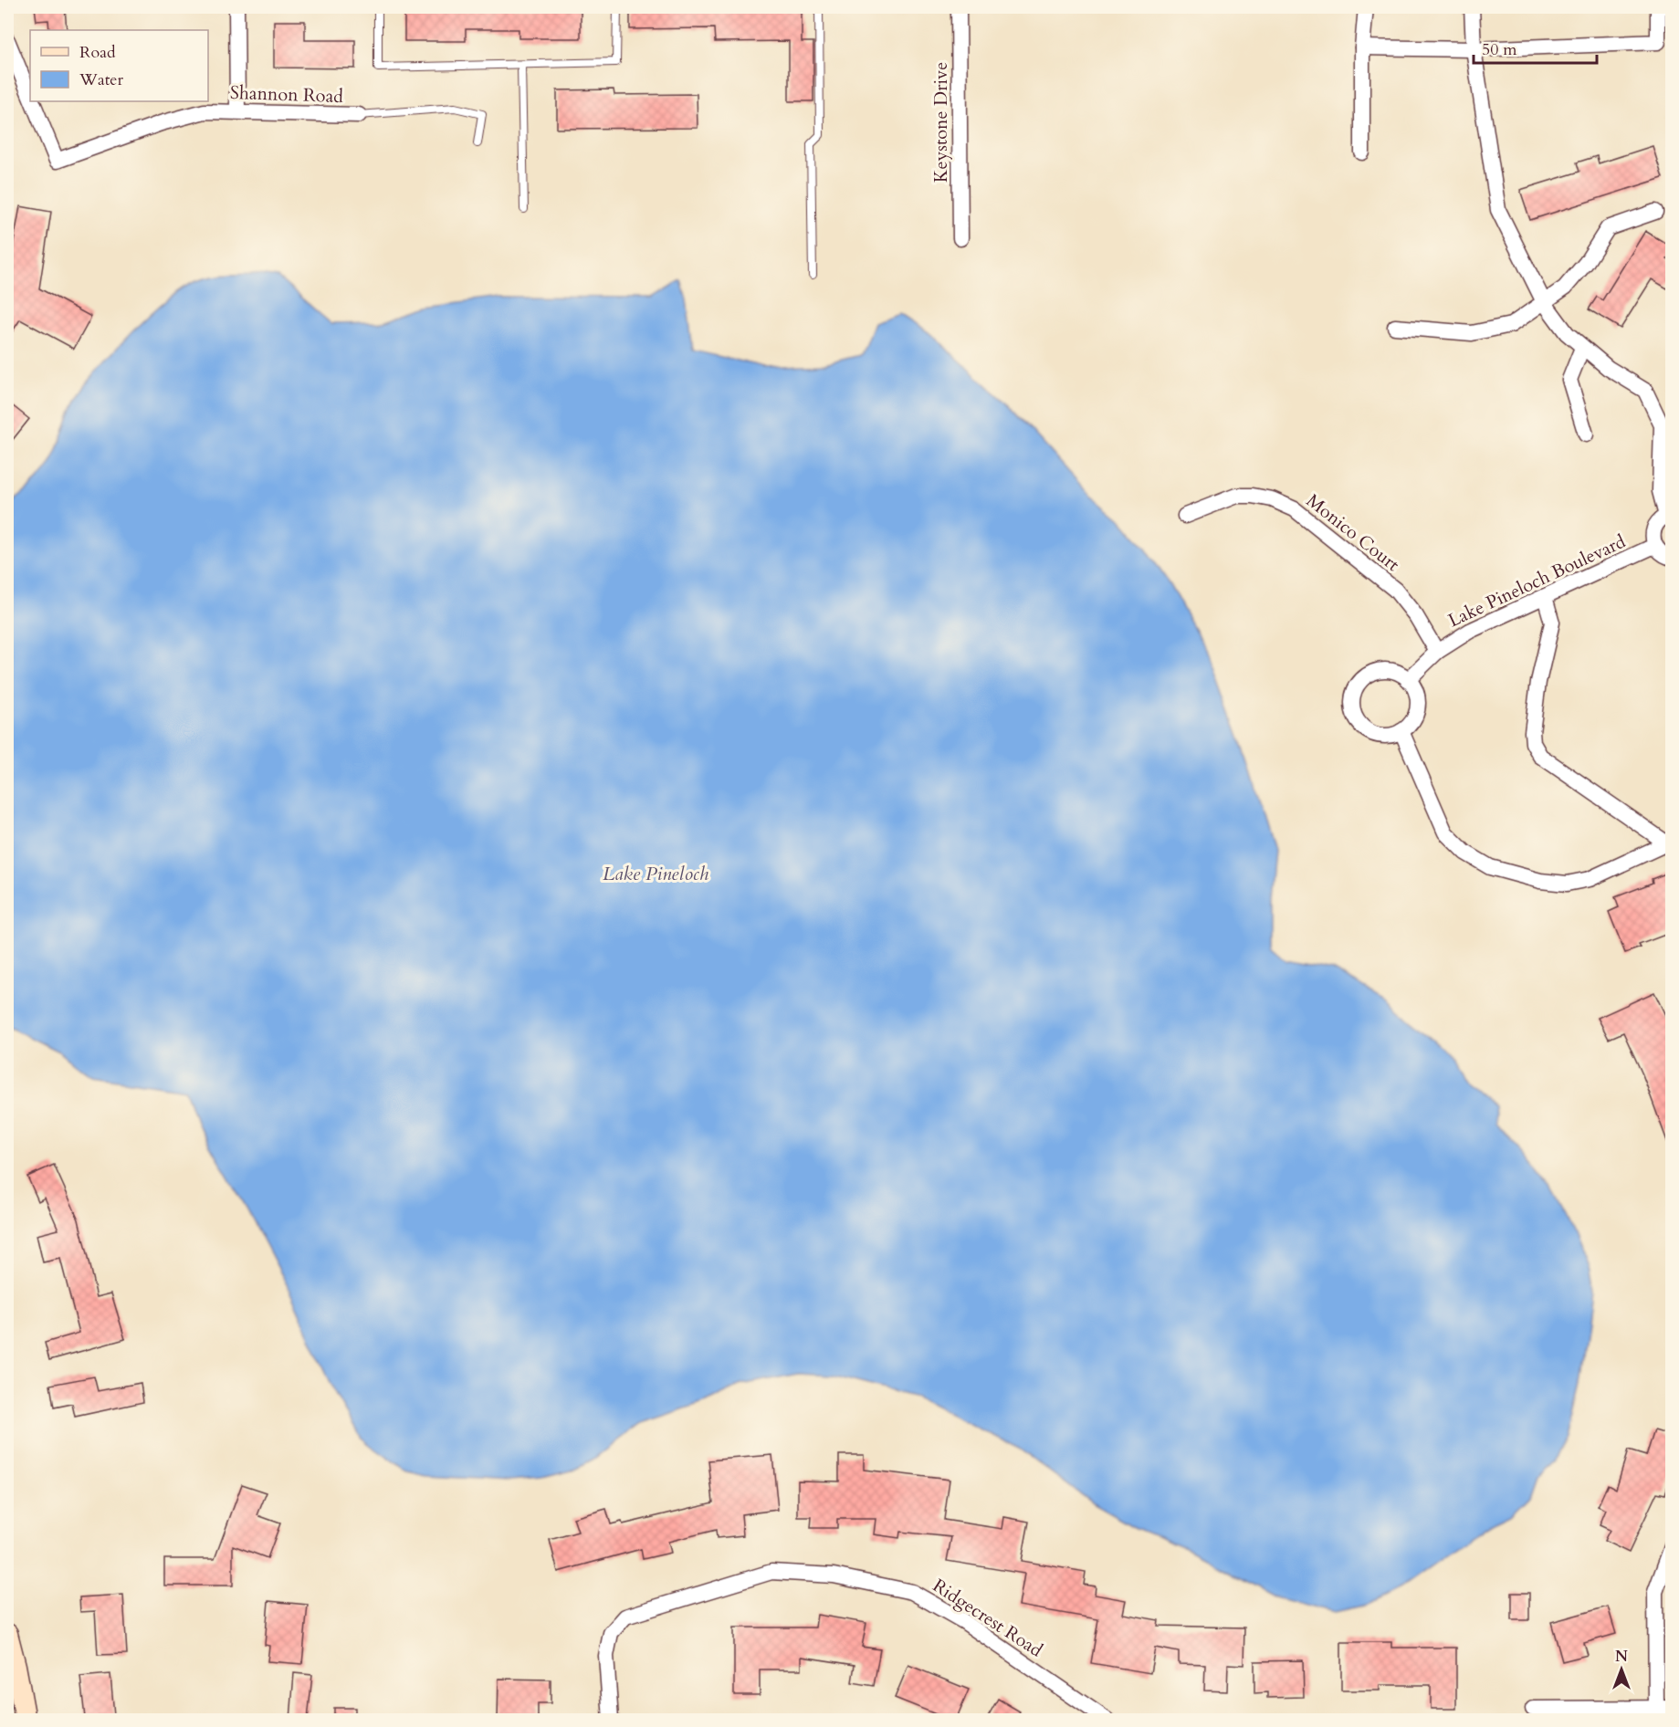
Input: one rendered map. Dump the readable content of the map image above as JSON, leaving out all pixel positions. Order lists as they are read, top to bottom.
{
  "streets": {
    "street": [
      "Shannon Road",
      "Keystone Drive",
      "Monico Court",
      "Lake Pineloch Boulevard",
      "Ridgecrest Road"
    ]
  },
  "crossings": [
    ["Monico Court", "Lake Pineloch Boulevard"]
  ],
  "water": ["Lake Pineloch"],
  "legend": ["Road", "Water"],
  "scale_bar": "50 m",
  "north": "top"
}
